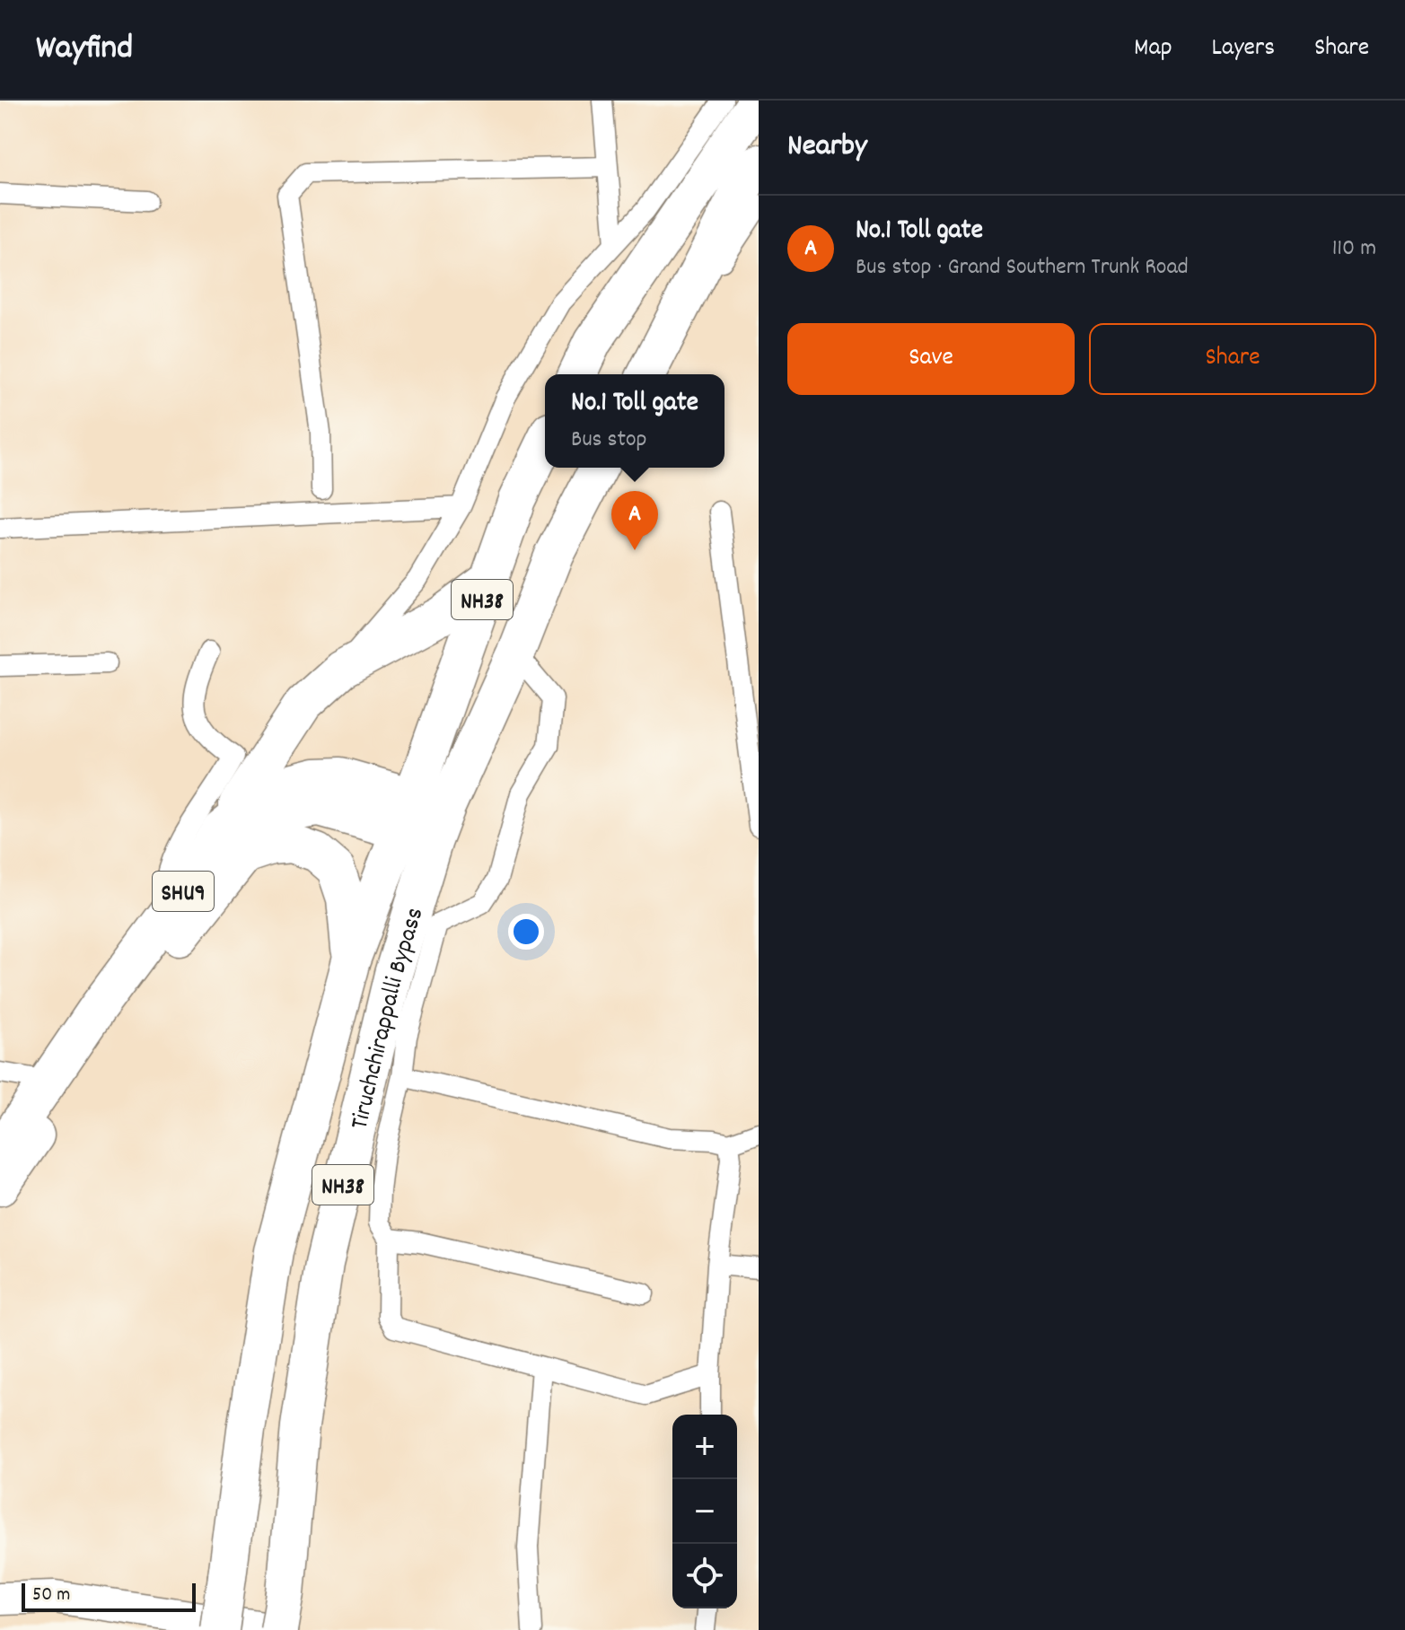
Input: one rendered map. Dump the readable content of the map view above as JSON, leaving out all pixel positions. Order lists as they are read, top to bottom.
{
  "streets": {
    "highway": ["NH38", "SHU9", "Tiruchchirappalli Bypass"]
  },
  "crossings": [
    ["NH38", "SHU9"],
    ["NH38", "Tiruchchirappalli Bypass"],
    ["SHU9", "Tiruchchirappalli Bypass"]
  ],
  "scale_bar": "50 m",
  "page": {
    "header": "Wayfind",
    "nav": ["Map", "Layers", "Share"],
    "heading": "Nearby",
    "list": [
      {
        "mark": "A",
        "name": "No.1 Toll gate",
        "note": "Bus stop · Grand Southern Trunk Road",
        "value": "110 m"
      }
    ],
    "buttons": ["Save", "Share"],
    "popup": ["No.1 Toll gate", "Bus stop"],
    "pins": "A",
    "map_buttons": ["+", "−"],
    "scale": "50 m"
  }
}
